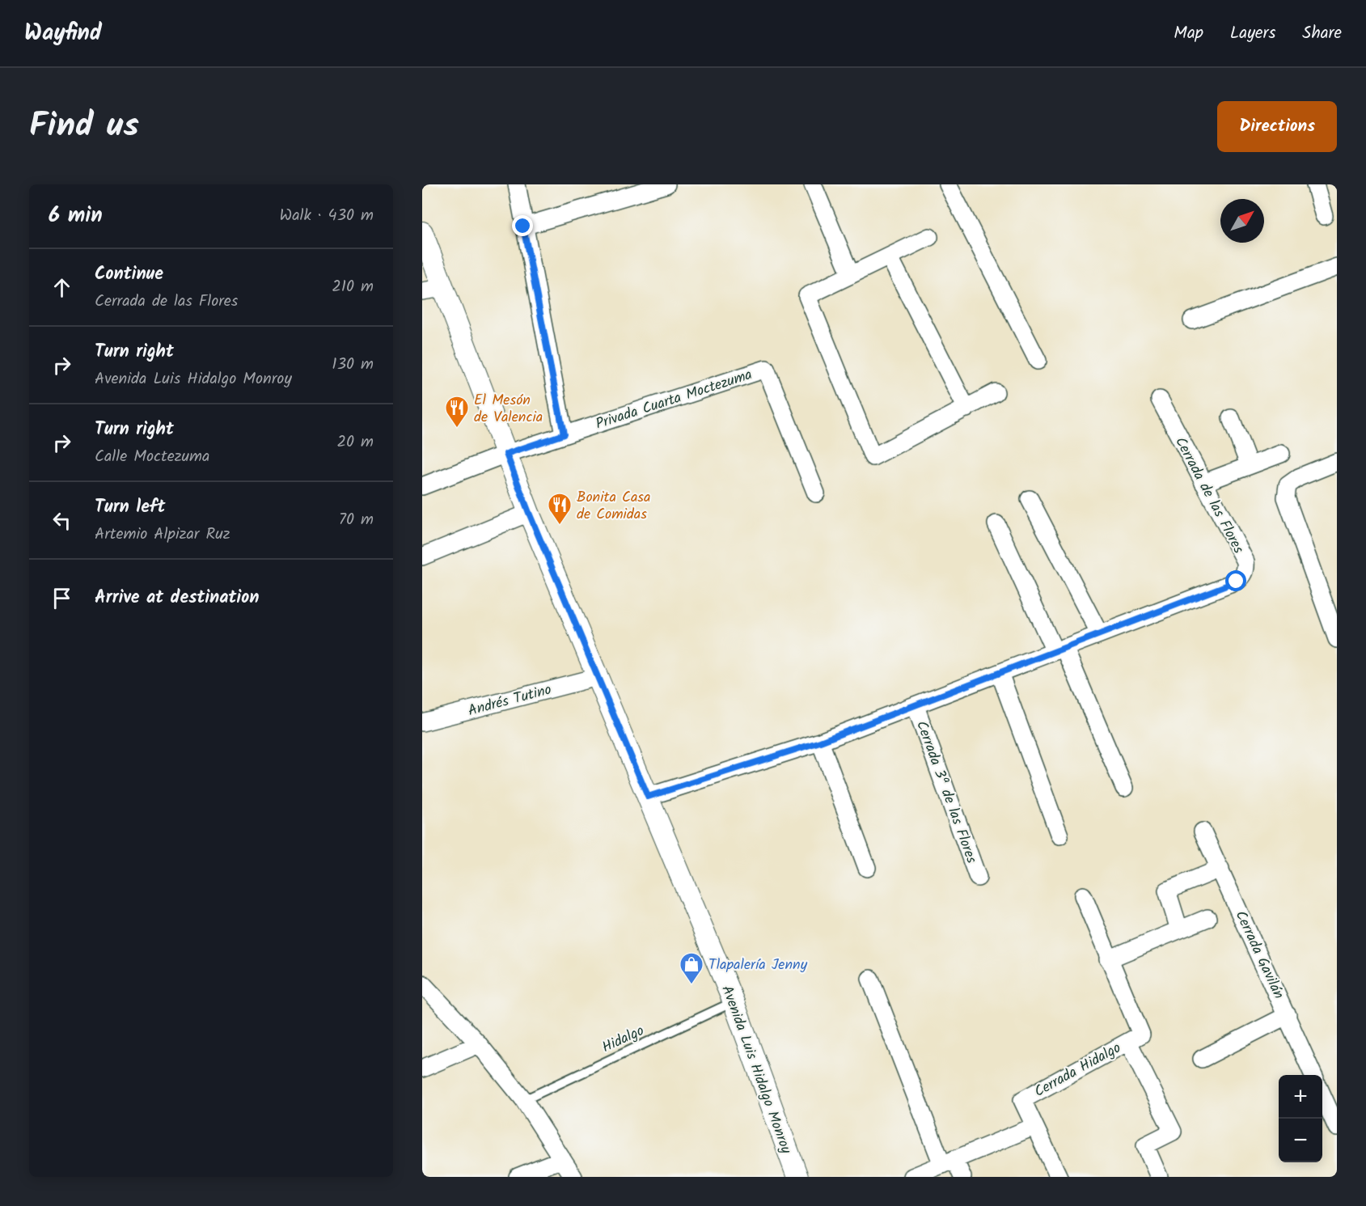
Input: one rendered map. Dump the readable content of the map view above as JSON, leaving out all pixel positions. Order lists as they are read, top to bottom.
{
  "streets": {
    "street": [
      "Privada Cuarta Moctezuma",
      "Cerrada de las Flores",
      "Andrés Tutino",
      "Cerrada 3ª de las Flores",
      "Cerrada Gavilán",
      "Avenida Luis Hidalgo Monroy",
      "Cerrada Hidalgo"
    ],
    "lane": ["Hidalgo"]
  },
  "crossings": [
    ["Cerrada de las Flores", "Cerrada 3ª de las Flores"],
    ["Cerrada de las Flores", "Avenida Luis Hidalgo Monroy"],
    ["Andrés Tutino", "Avenida Luis Hidalgo Monroy"],
    ["Hidalgo", "Avenida Luis Hidalgo Monroy"]
  ],
  "places": {
    "restaurant": ["El Mesón de Valencia", "Bonita Casa de Comidas"],
    "shop": ["Tlapalería Jenny"]
  },
  "north": "top right",
  "page": {
    "header": "Wayfind",
    "nav": ["Map", "Layers", "Share"],
    "title": "Find us",
    "buttons": "Directions",
    "heading": ["6 min", "Walk · 430 m"],
    "list": [
      ["Continue", "Cerrada de las Flores", "210 m"],
      ["Turn right", "Avenida Luis Hidalgo Monroy", "130 m"],
      ["Turn right", "Calle Moctezuma", "20 m"],
      ["Turn left", "Artemio Alpizar Ruz", "70 m"],
      "Arrive at destination"
    ],
    "map_buttons": ["+", "−"]
  }
}
